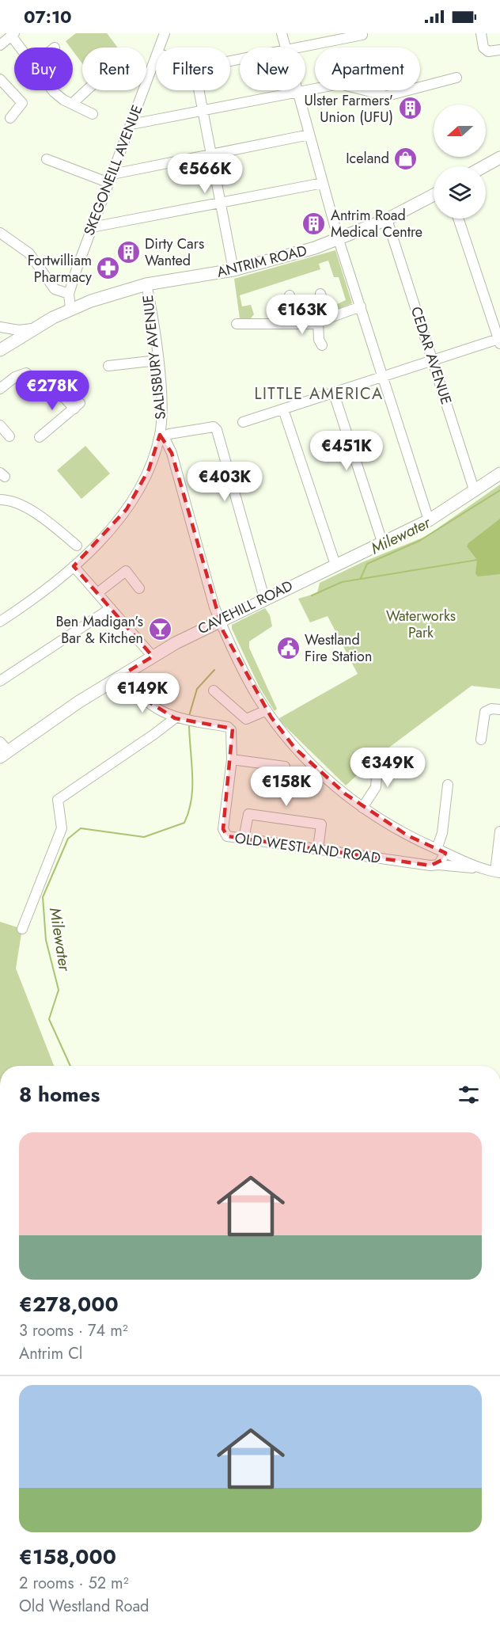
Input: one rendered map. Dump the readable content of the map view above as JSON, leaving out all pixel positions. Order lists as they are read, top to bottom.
{
  "streets": {
    "main road": ["ANTRIM ROAD", "CAVEHILL ROAD"],
    "street": [
      "SKEGONEILL AVENUE",
      "CEDAR AVENUE",
      "SALISBURY AVENUE",
      "OLD WESTLAND ROAD"
    ]
  },
  "crossings": [
    ["SKEGONEILL AVENUE", "ANTRIM ROAD"],
    ["ANTRIM ROAD", "CEDAR AVENUE"],
    ["ANTRIM ROAD", "SALISBURY AVENUE"],
    ["CEDAR AVENUE", "CAVEHILL ROAD"],
    ["CAVEHILL ROAD", "OLD WESTLAND ROAD"]
  ],
  "districts": ["LITTLE AMERICA"],
  "water": ["Milewater"],
  "parks": ["Waterworks Park"],
  "places": {
    "building": ["Ulster Farmers' Union (UFU)", "Antrim Road Medical Centre", "Dirty Cars Wanted"],
    "shop": ["Iceland"],
    "pharmacy": ["Fortwilliam Pharmacy"],
    "bar": ["Ben Madigan’s Bar & Kitchen"],
    "public building": ["Westland Fire Station"]
  },
  "north": "left",
  "page": {
    "status": "07:10",
    "chip": [
      "Buy",
      "Rent",
      "Filters",
      "New",
      "Apartment"
    ],
    "price": [
      "€566K",
      "€163K",
      "€278K",
      "€451K",
      "€403K",
      "€149K",
      "€349K",
      "€158K"
    ],
    "heading": "8 homes",
    "list": [
      {
        "name": "€278,000",
        "note": "3 rooms · 74 m² · Antrim Cl"
      },
      {
        "name": "€158,000",
        "note": "2 rooms · 52 m² · Old Westland Road"
      }
    ]
  }
}
